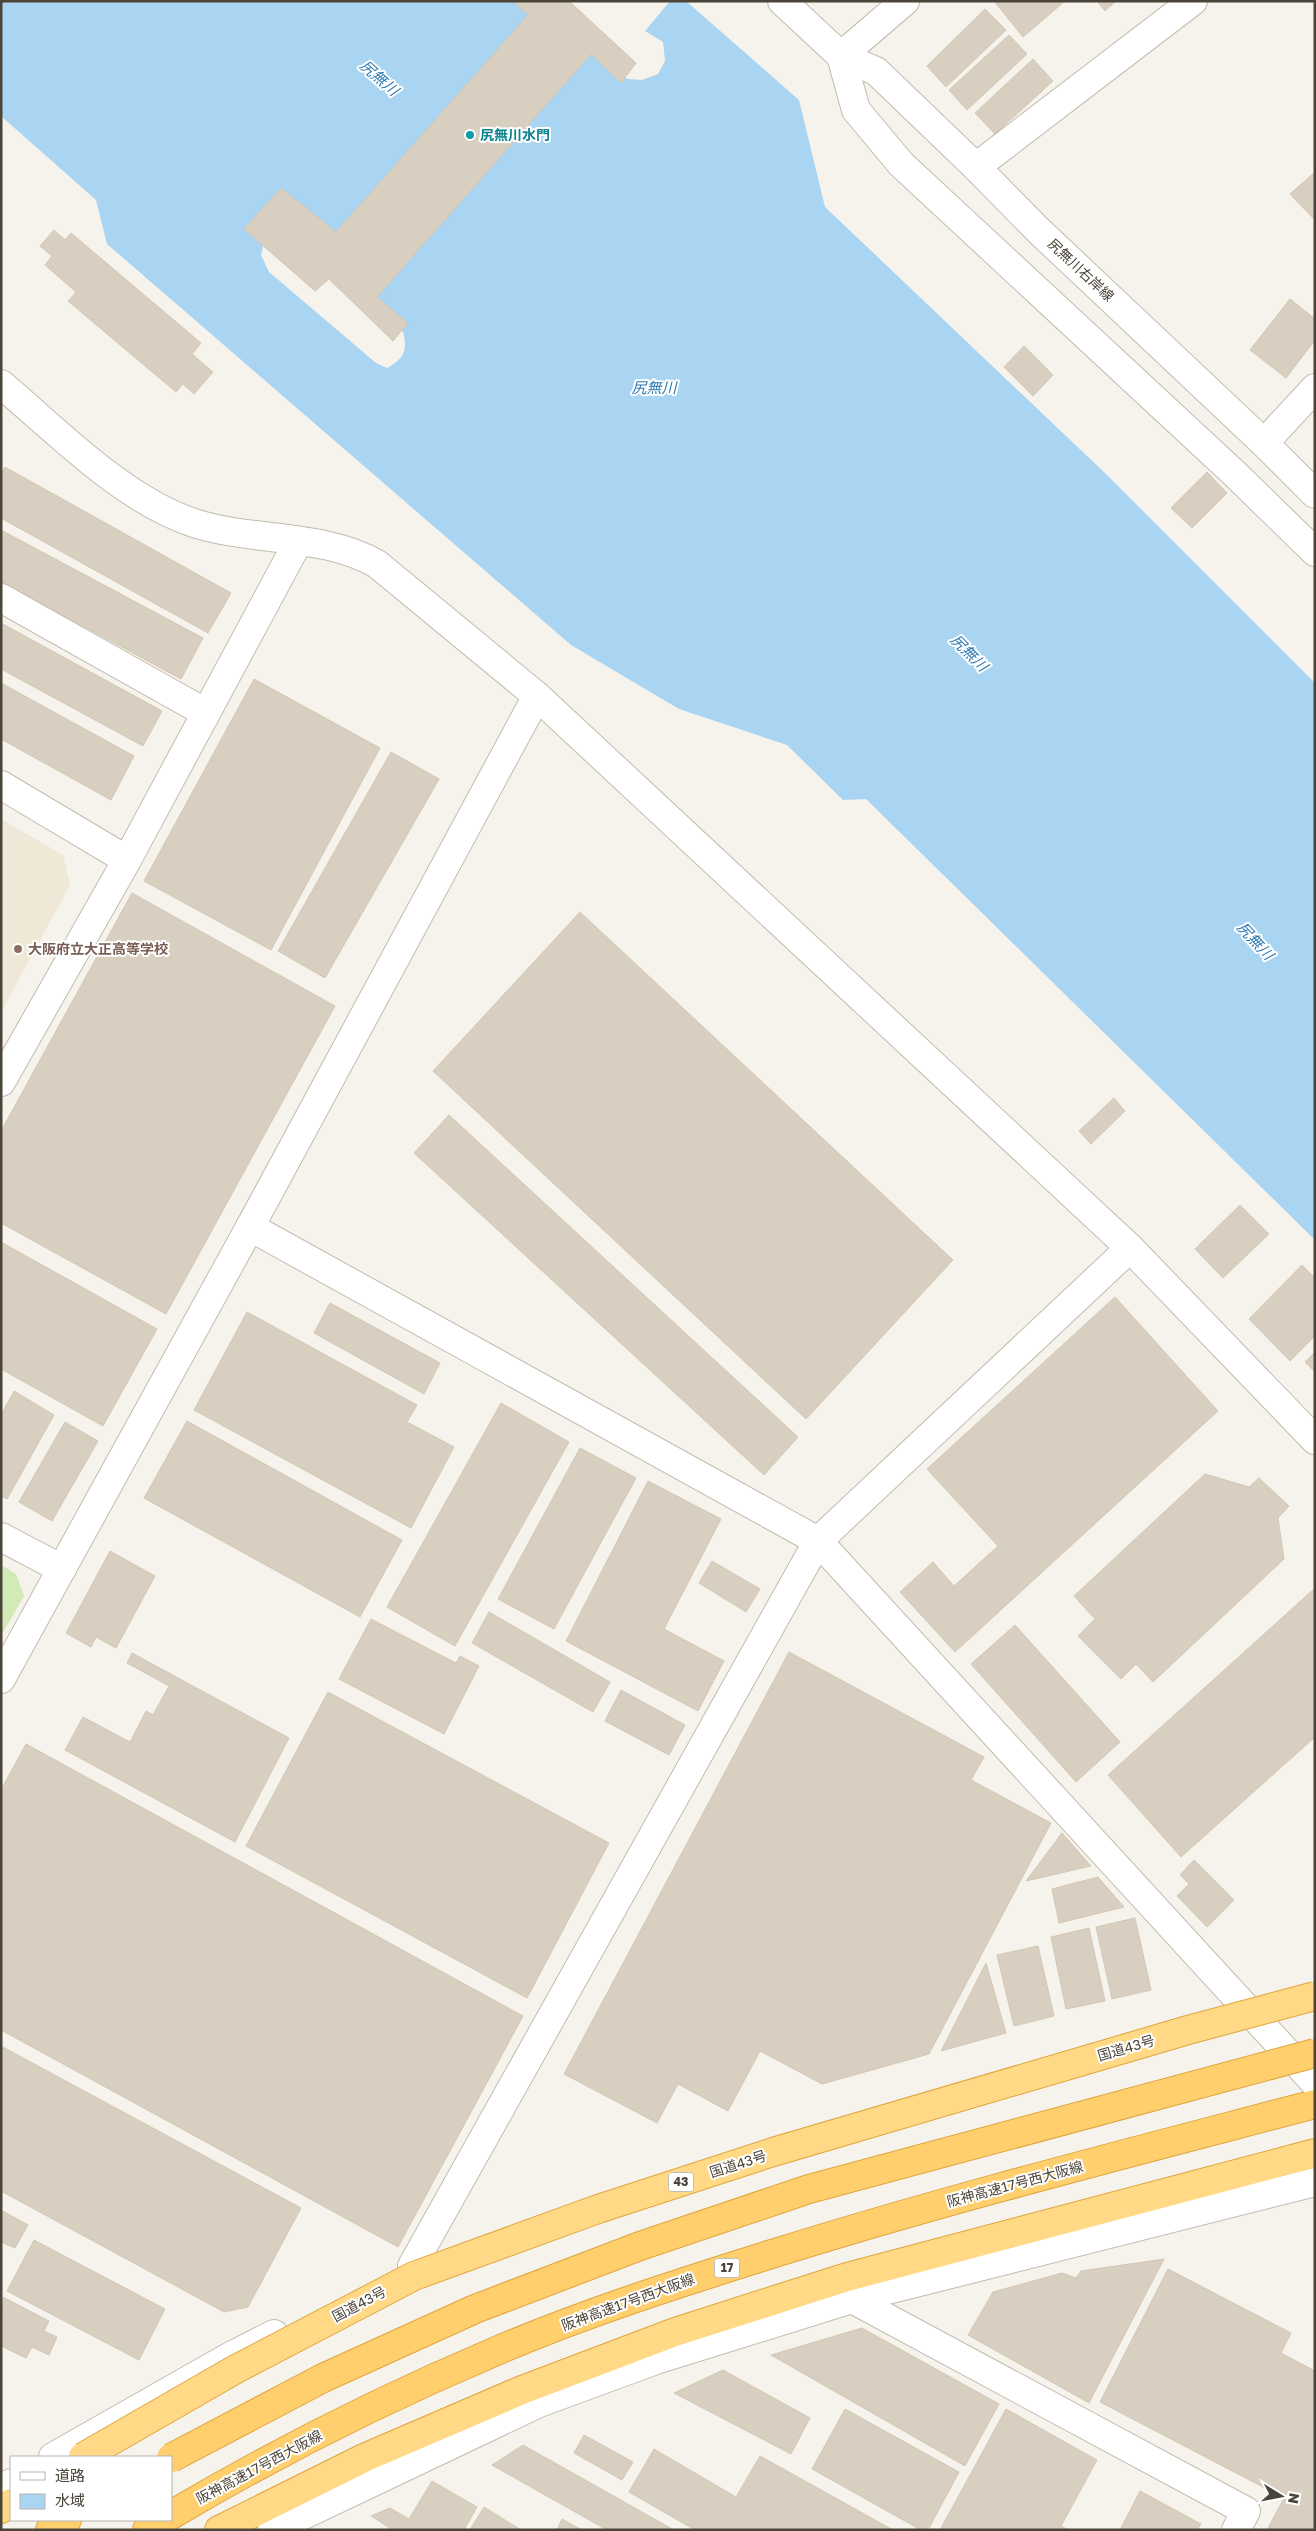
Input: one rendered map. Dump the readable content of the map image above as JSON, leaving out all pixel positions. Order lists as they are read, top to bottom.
{
  "streets": {
    "highway": [
      "国道43号",
      "43",
      "阪神高速17号西大阪線",
      "17"
    ],
    "street": ["尻無川右岸線"]
  },
  "water": ["尻無川"],
  "places": ["尻無川水門", "大阪府立大正高等学校"],
  "legend": ["道路", "水域"],
  "north": "right"
}
